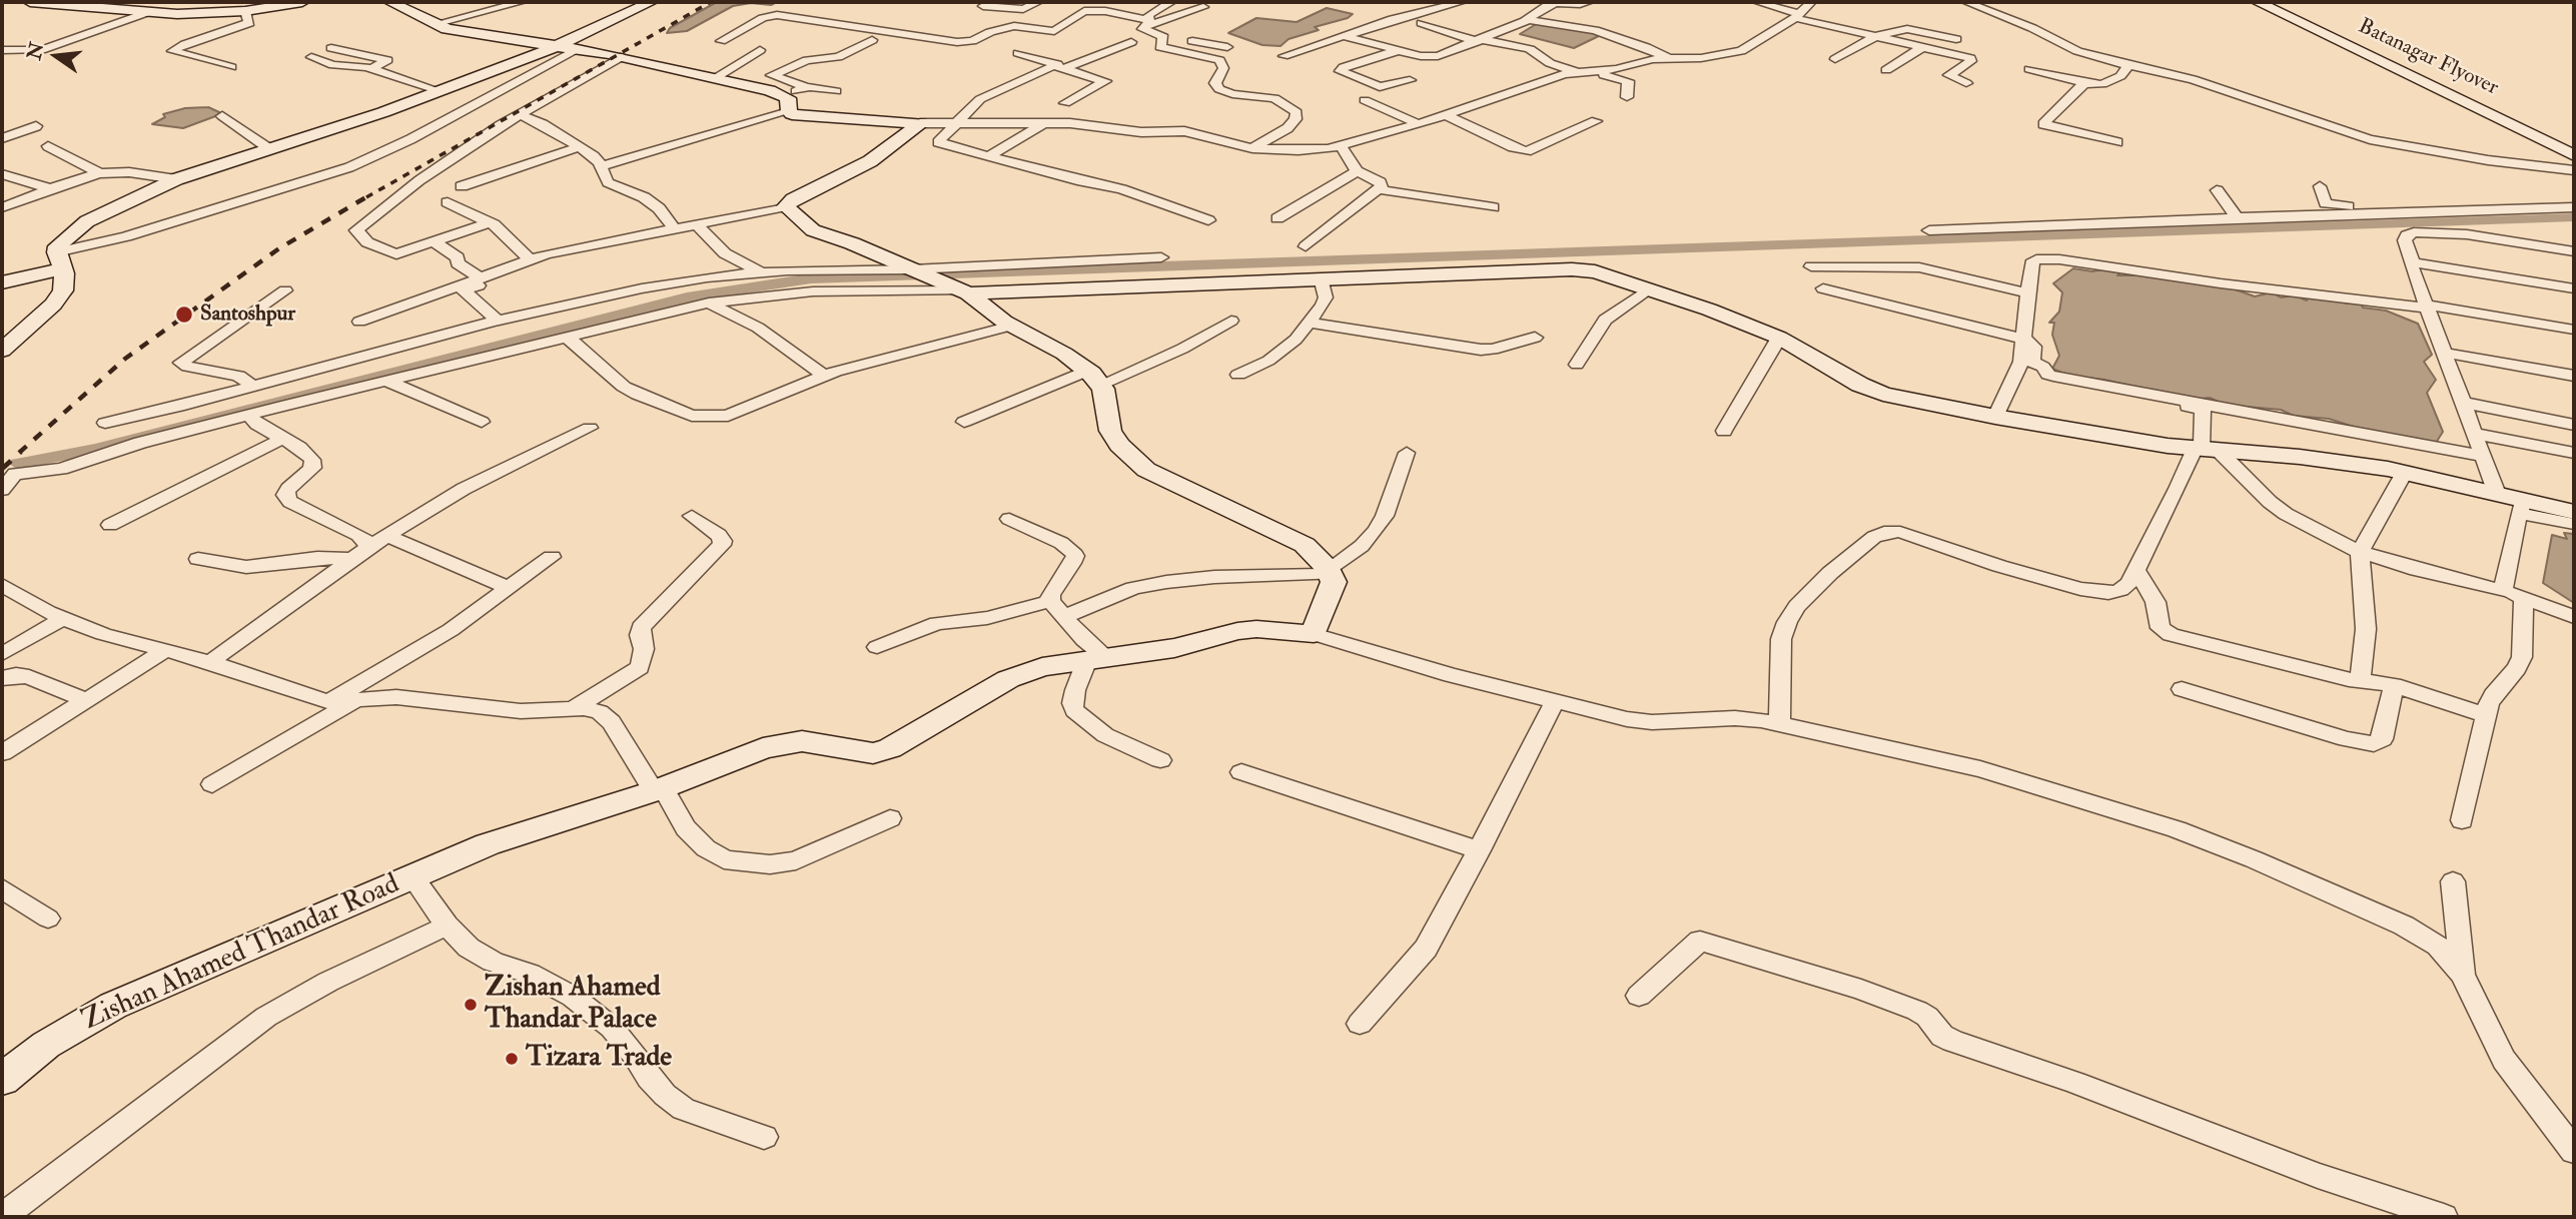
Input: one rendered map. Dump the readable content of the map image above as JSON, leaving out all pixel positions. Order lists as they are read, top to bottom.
{
  "streets": {
    "street": ["Batanagar Flyover", "Zishan Ahamed Thandar Road"]
  },
  "places": ["Santoshpur", "Zishan Ahamed Thandar Palace", "Tizara Trade"],
  "north": "left"
}
